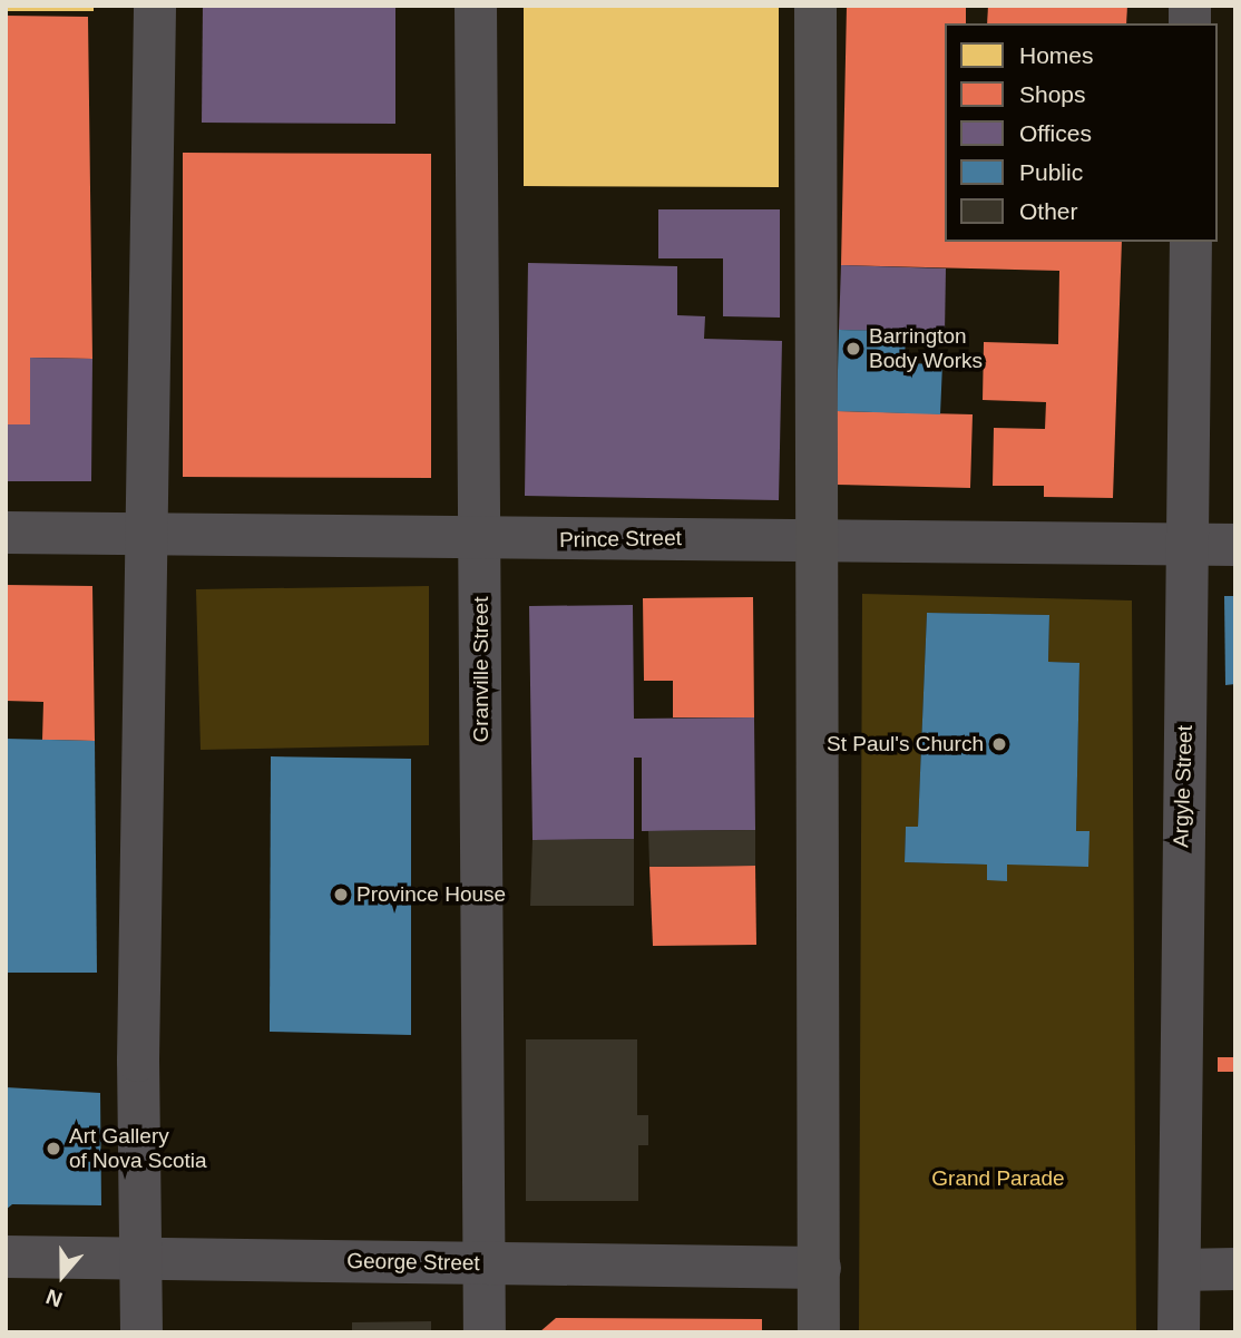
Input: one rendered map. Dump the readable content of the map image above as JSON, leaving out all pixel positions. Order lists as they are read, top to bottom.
{
  "streets": {
    "street": [
      "Prince Street",
      "Granville Street",
      "Argyle Street",
      "George Street"
    ]
  },
  "crossings": [
    ["Prince Street", "Granville Street"],
    ["Prince Street", "Argyle Street"],
    ["Granville Street", "George Street"]
  ],
  "parks": ["Grand Parade"],
  "places": [
    "Barrington Body Works",
    "St Paul's Church",
    "Province House",
    "Art Gallery of Nova Scotia"
  ],
  "legend": [
    "Homes",
    "Shops",
    "Offices",
    "Public",
    "Other"
  ],
  "north": "bottom"
}
